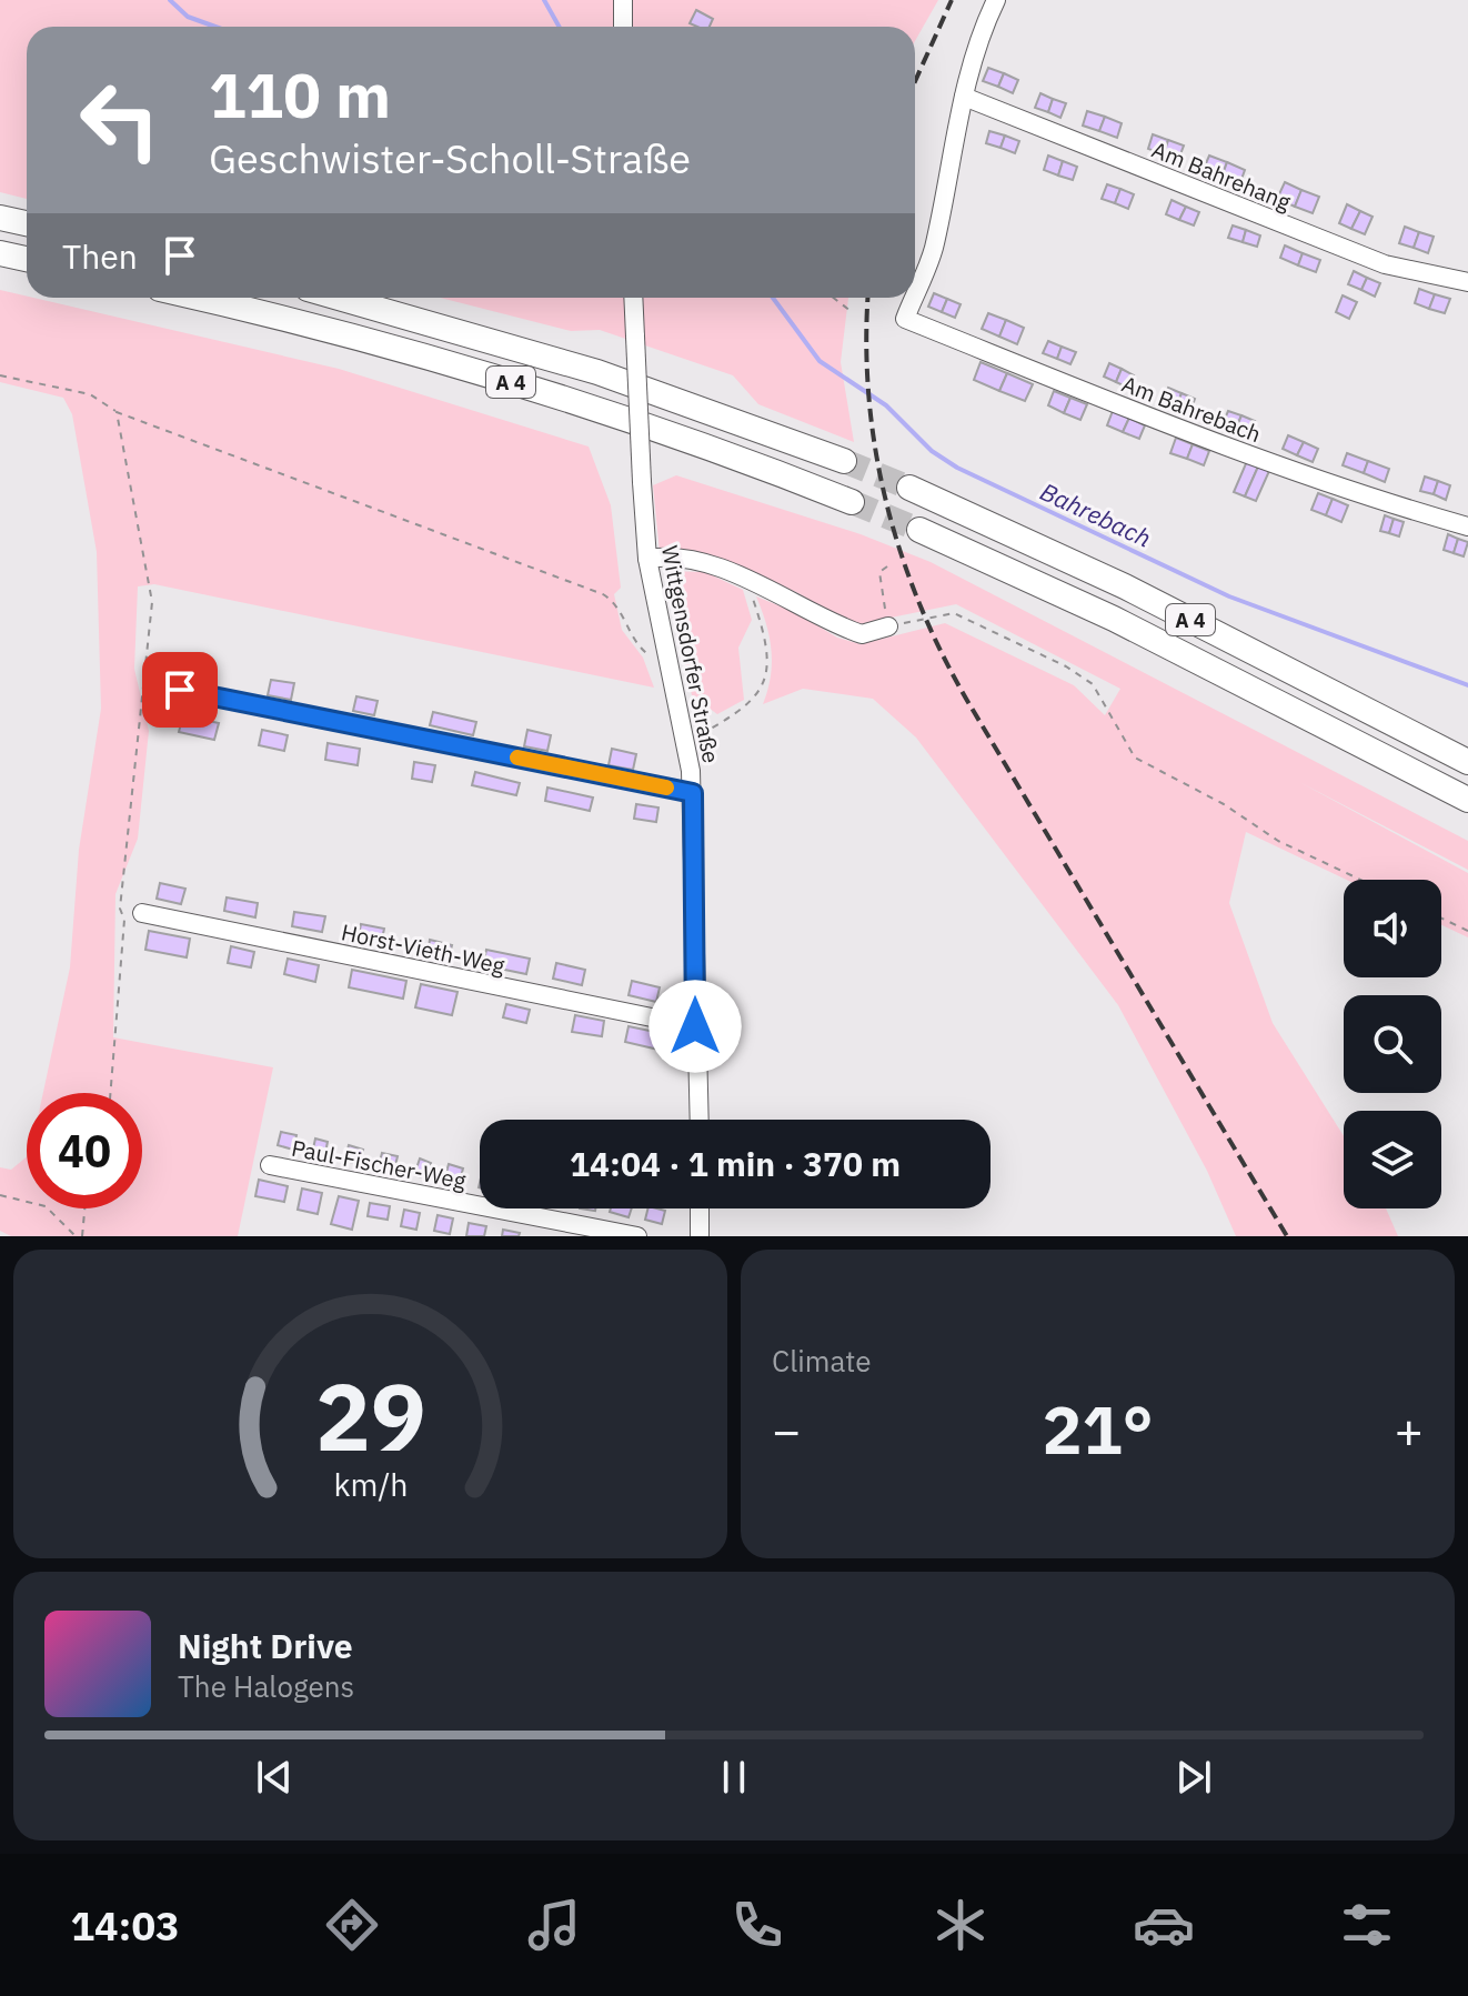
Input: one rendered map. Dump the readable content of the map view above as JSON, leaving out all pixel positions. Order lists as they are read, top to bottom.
{
  "streets": {
    "highway": ["A 4"],
    "street": [
      "Am Bahrehang",
      "Am Bahrebach",
      "Wittgensdorfer Straße",
      "Horst-Vieth-Weg",
      "Paul-Fischer-Weg"
    ]
  },
  "crossings": [
    ["Am Bahrehang", "Am Bahrebach"],
    ["Wittgensdorfer Straße", "Horst-Vieth-Weg"]
  ],
  "water": ["Bahrebach"],
  "page": {
    "turn": ["110 m", "Geschwister-Scholl-Straße"],
    "then": "Then",
    "limit": "40",
    "trip": "14:04 · 1 min · 370 m",
    "tile": "Climate",
    "heat": ["−", "21°", "+"],
    "song": ["Night Drive", "The Halogens"],
    "tabs": "14:03",
    "gauge": ["29", "km/h"]
  }
}
